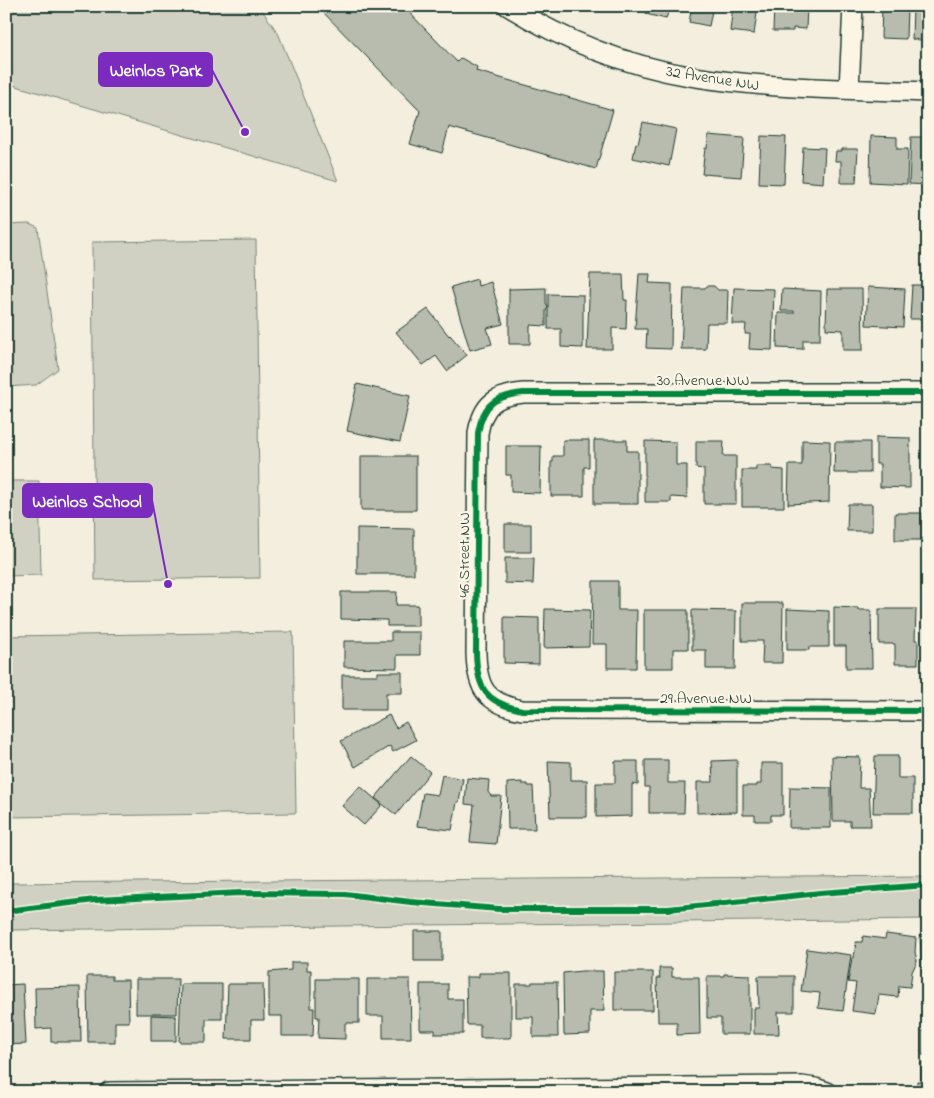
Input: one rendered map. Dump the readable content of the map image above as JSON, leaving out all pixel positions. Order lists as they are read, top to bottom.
{
  "streets": {
    "street": [
      "32 Avenue NW",
      "30 Avenue NW",
      "46 Street NW",
      "29 Avenue NW"
    ]
  },
  "crossings": [
    ["30 Avenue NW", "46 Street NW"],
    ["46 Street NW", "29 Avenue NW"]
  ],
  "places": ["Weinlos Park", "Weinlos School"]
}
